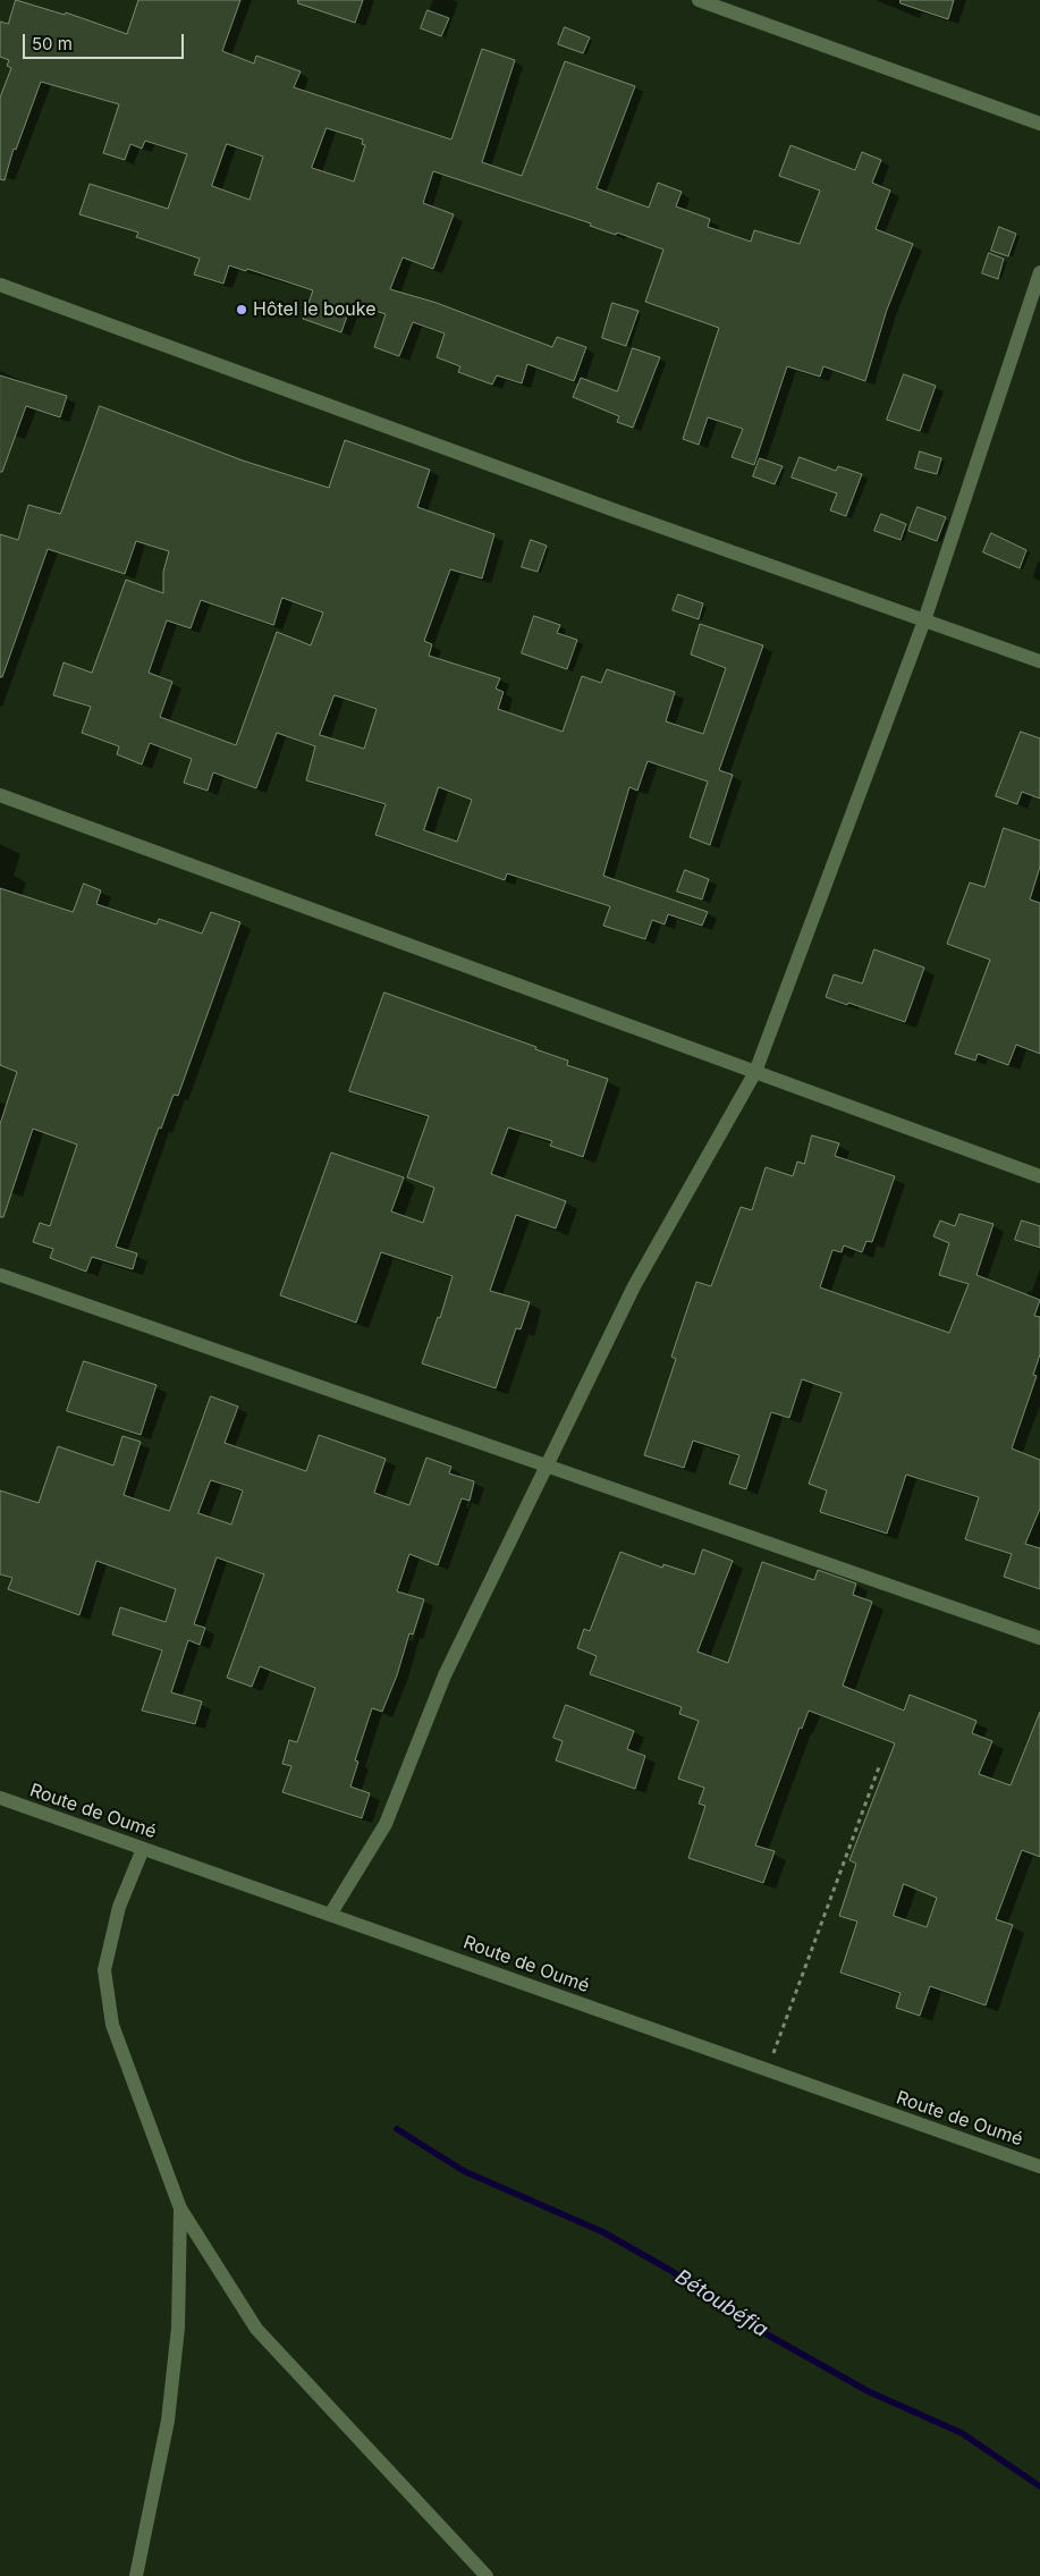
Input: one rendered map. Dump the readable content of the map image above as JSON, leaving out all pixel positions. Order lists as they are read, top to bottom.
{
  "streets": {
    "street": ["Route de Oumé"]
  },
  "water": ["Bétoubéfia"],
  "places": ["Hôtel le bouke"],
  "scale_bar": "50 m"
}
